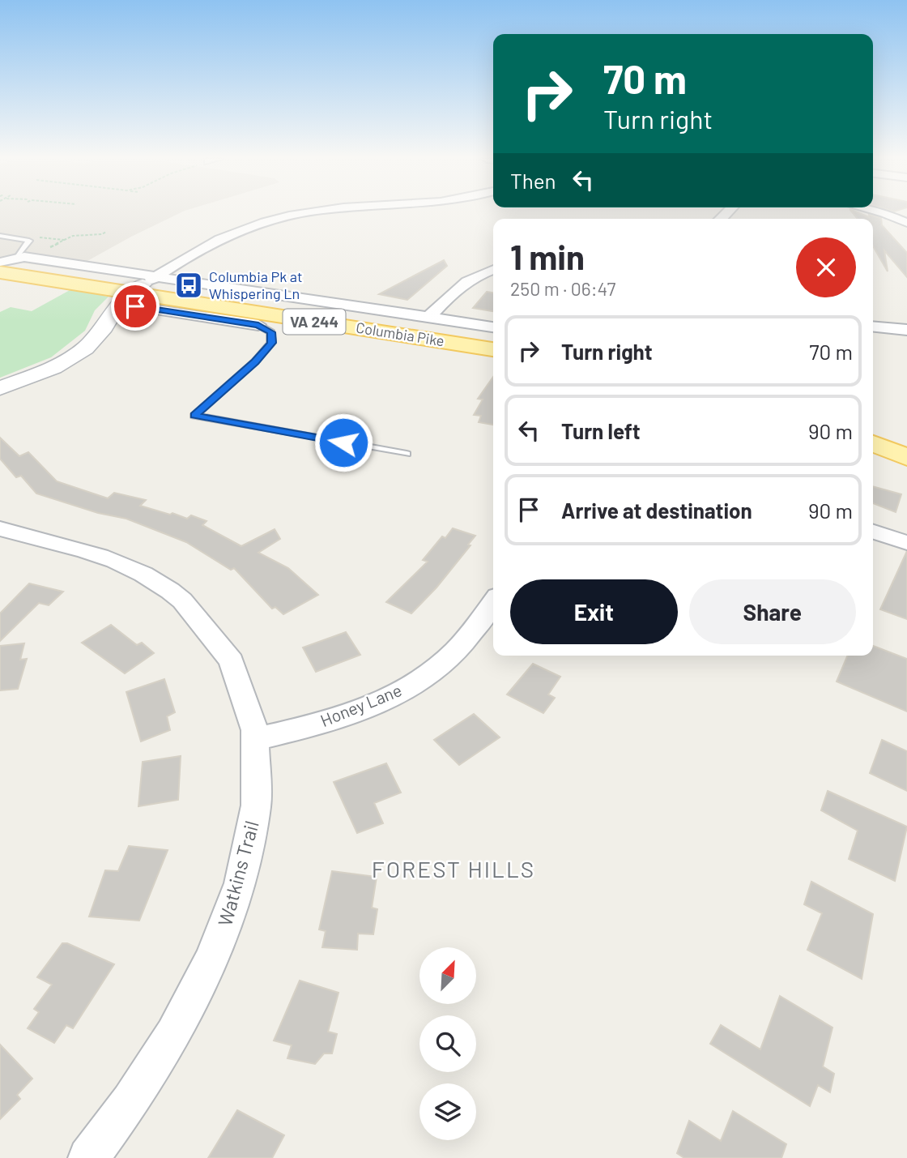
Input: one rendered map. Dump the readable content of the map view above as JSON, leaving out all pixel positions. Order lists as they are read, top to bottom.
{
  "streets": {
    "main road": ["VA 244", "Columbia Pike"],
    "street": ["Honey Lane", "Watkins Trail"]
  },
  "crossings": [
    ["Honey Lane", "Watkins Trail"]
  ],
  "districts": ["FOREST HILLS"],
  "places": {
    "bus stop": ["Columbia Pk at Whispering Ln"]
  },
  "north": "top right",
  "page": {
    "turn": ["70 m", "Turn right"],
    "then": "Then",
    "heading": ["1 min", "250 m · 06:47"],
    "list": [
      {
        "name": "Turn right",
        "value": "70 m"
      },
      {
        "name": "Turn left",
        "value": "90 m"
      },
      {
        "name": "Arrive at destination",
        "value": "90 m"
      }
    ],
    "buttons": ["Exit", "Share"]
  }
}
